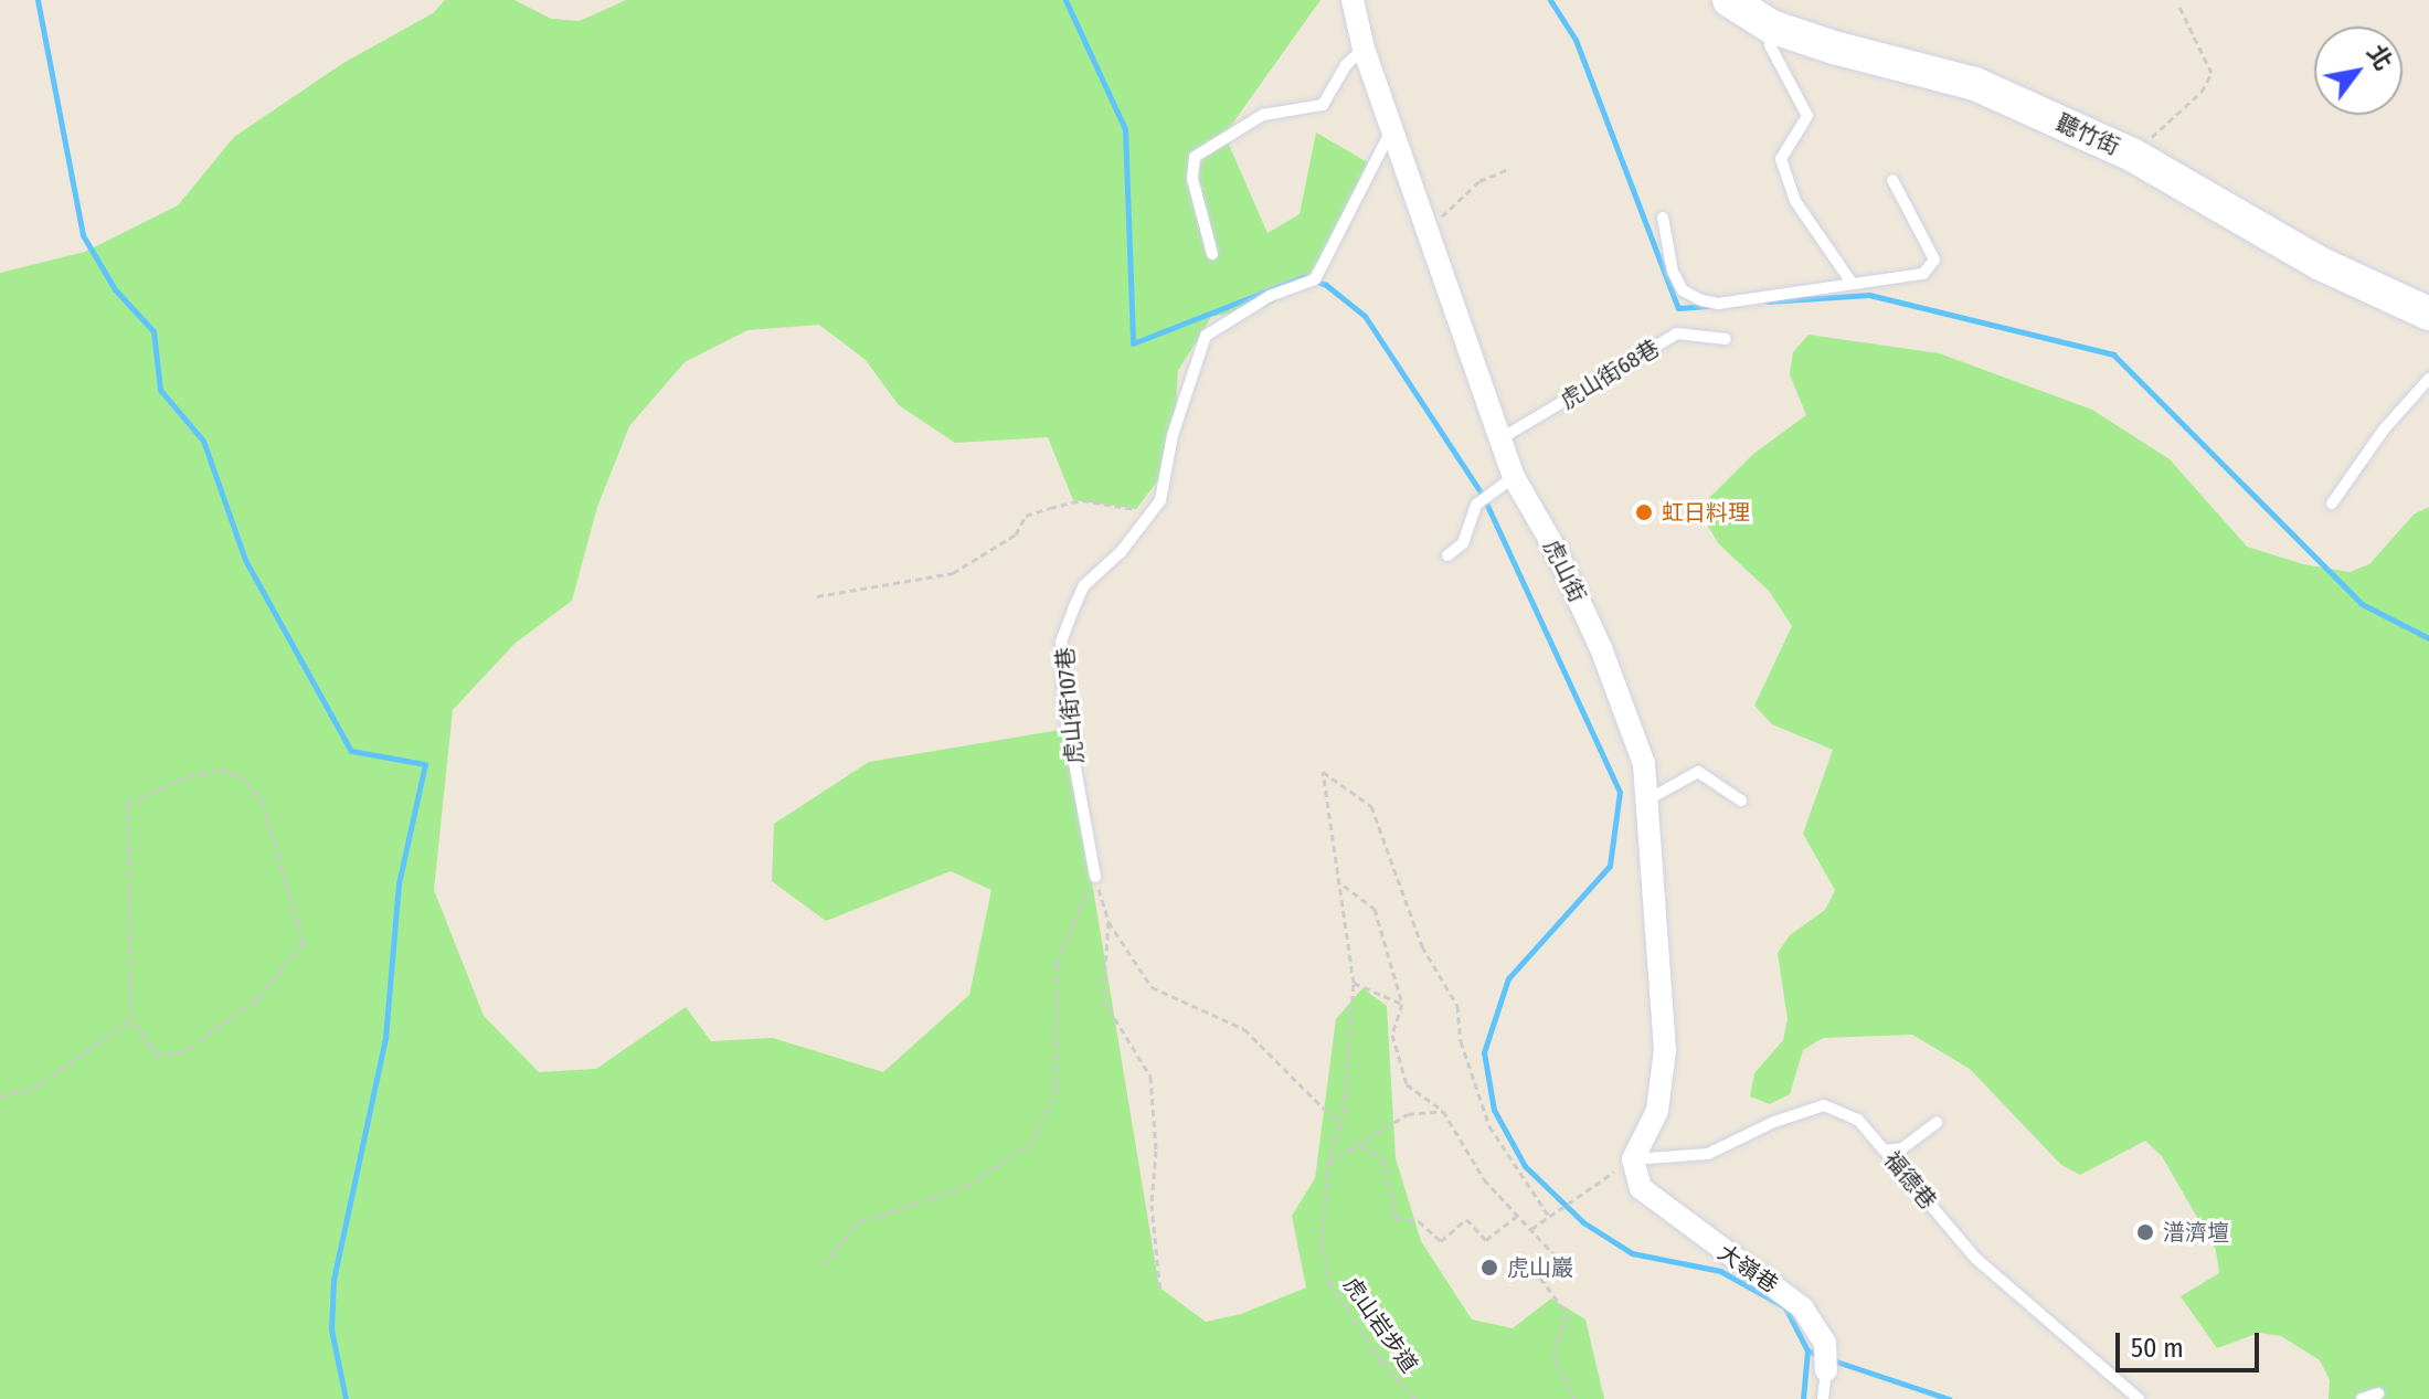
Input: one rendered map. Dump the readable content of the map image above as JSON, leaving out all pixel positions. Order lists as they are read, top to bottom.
{
  "streets": {
    "street": ["聽竹街", "虎山街", "大嶺巷"],
    "lane": ["虎山街68巷", "虎山街107巷", "福德巷"],
    "path": ["虎山岩步道"]
  },
  "crossings": [
    ["虎山街68巷", "虎山街"],
    ["虎山街", "虎山街107巷"],
    ["虎山街", "福德巷"],
    ["虎山街", "大嶺巷"],
    ["福德巷", "大嶺巷"]
  ],
  "places": ["虹日料理", "潽濟壇", "虎山巖"],
  "scale_bar": "50 m",
  "north": "top right"
}
